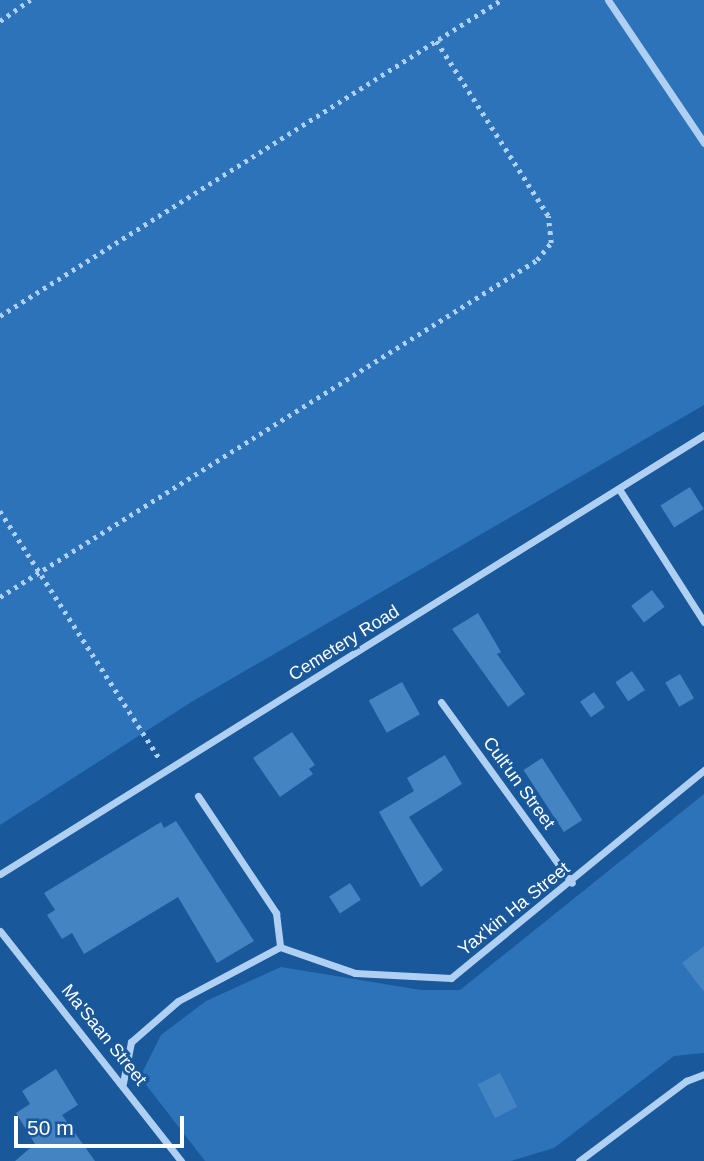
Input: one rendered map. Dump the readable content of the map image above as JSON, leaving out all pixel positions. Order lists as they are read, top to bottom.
{
  "streets": {
    "street": [
      "Cemetery Road",
      "Cult'un Street",
      "Yax'kin Ha Street",
      "Ma'Saan Street"
    ]
  },
  "crossings": [
    ["Cult'un Street", "Yax'kin Ha Street"]
  ],
  "scale_bar": "50 m"
}
